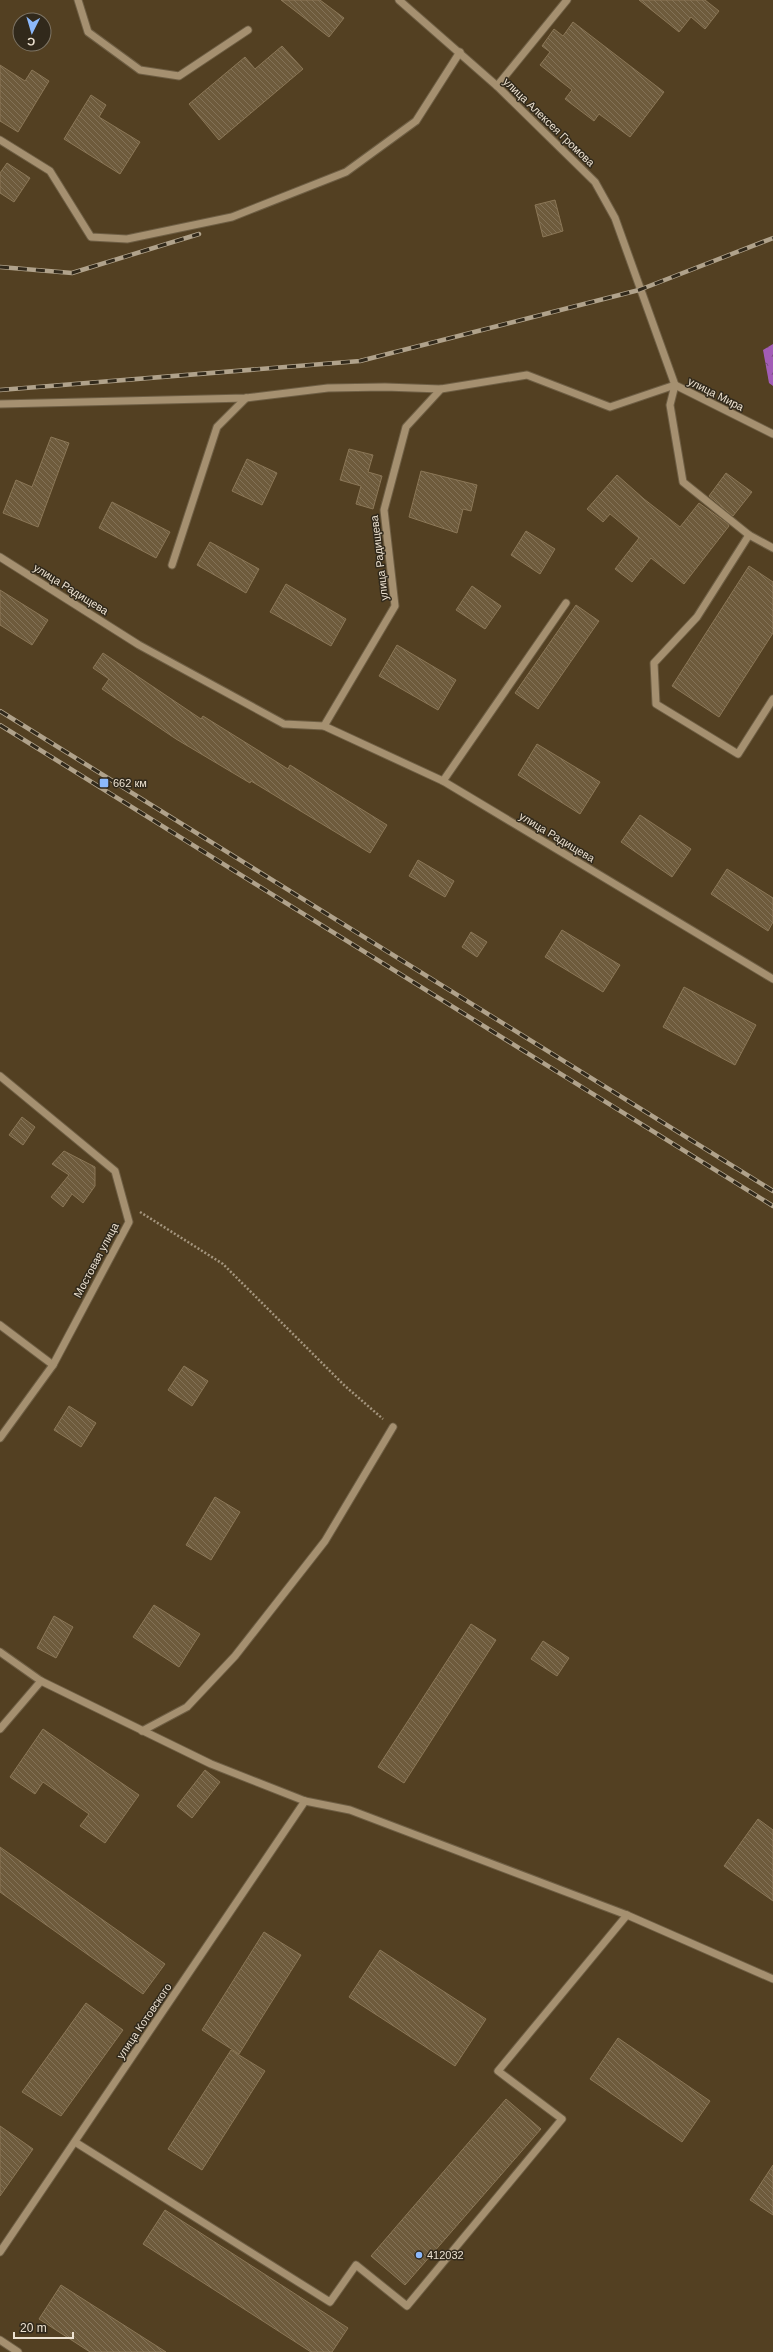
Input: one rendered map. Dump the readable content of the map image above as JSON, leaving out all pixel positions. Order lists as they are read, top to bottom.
{
  "streets": {
    "street": [
      "улица Алексея Громова",
      "улица Мира",
      "улица Радищева",
      "Мостовая улица",
      "улица Котовского"
    ]
  },
  "crossings": [
    ["улица Алексея Громова", "улица Мира"]
  ],
  "places": {
    "transit": ["662 км"],
    "other": ["412032"]
  },
  "scale_bar": "20 m",
  "north": "bottom"
}
